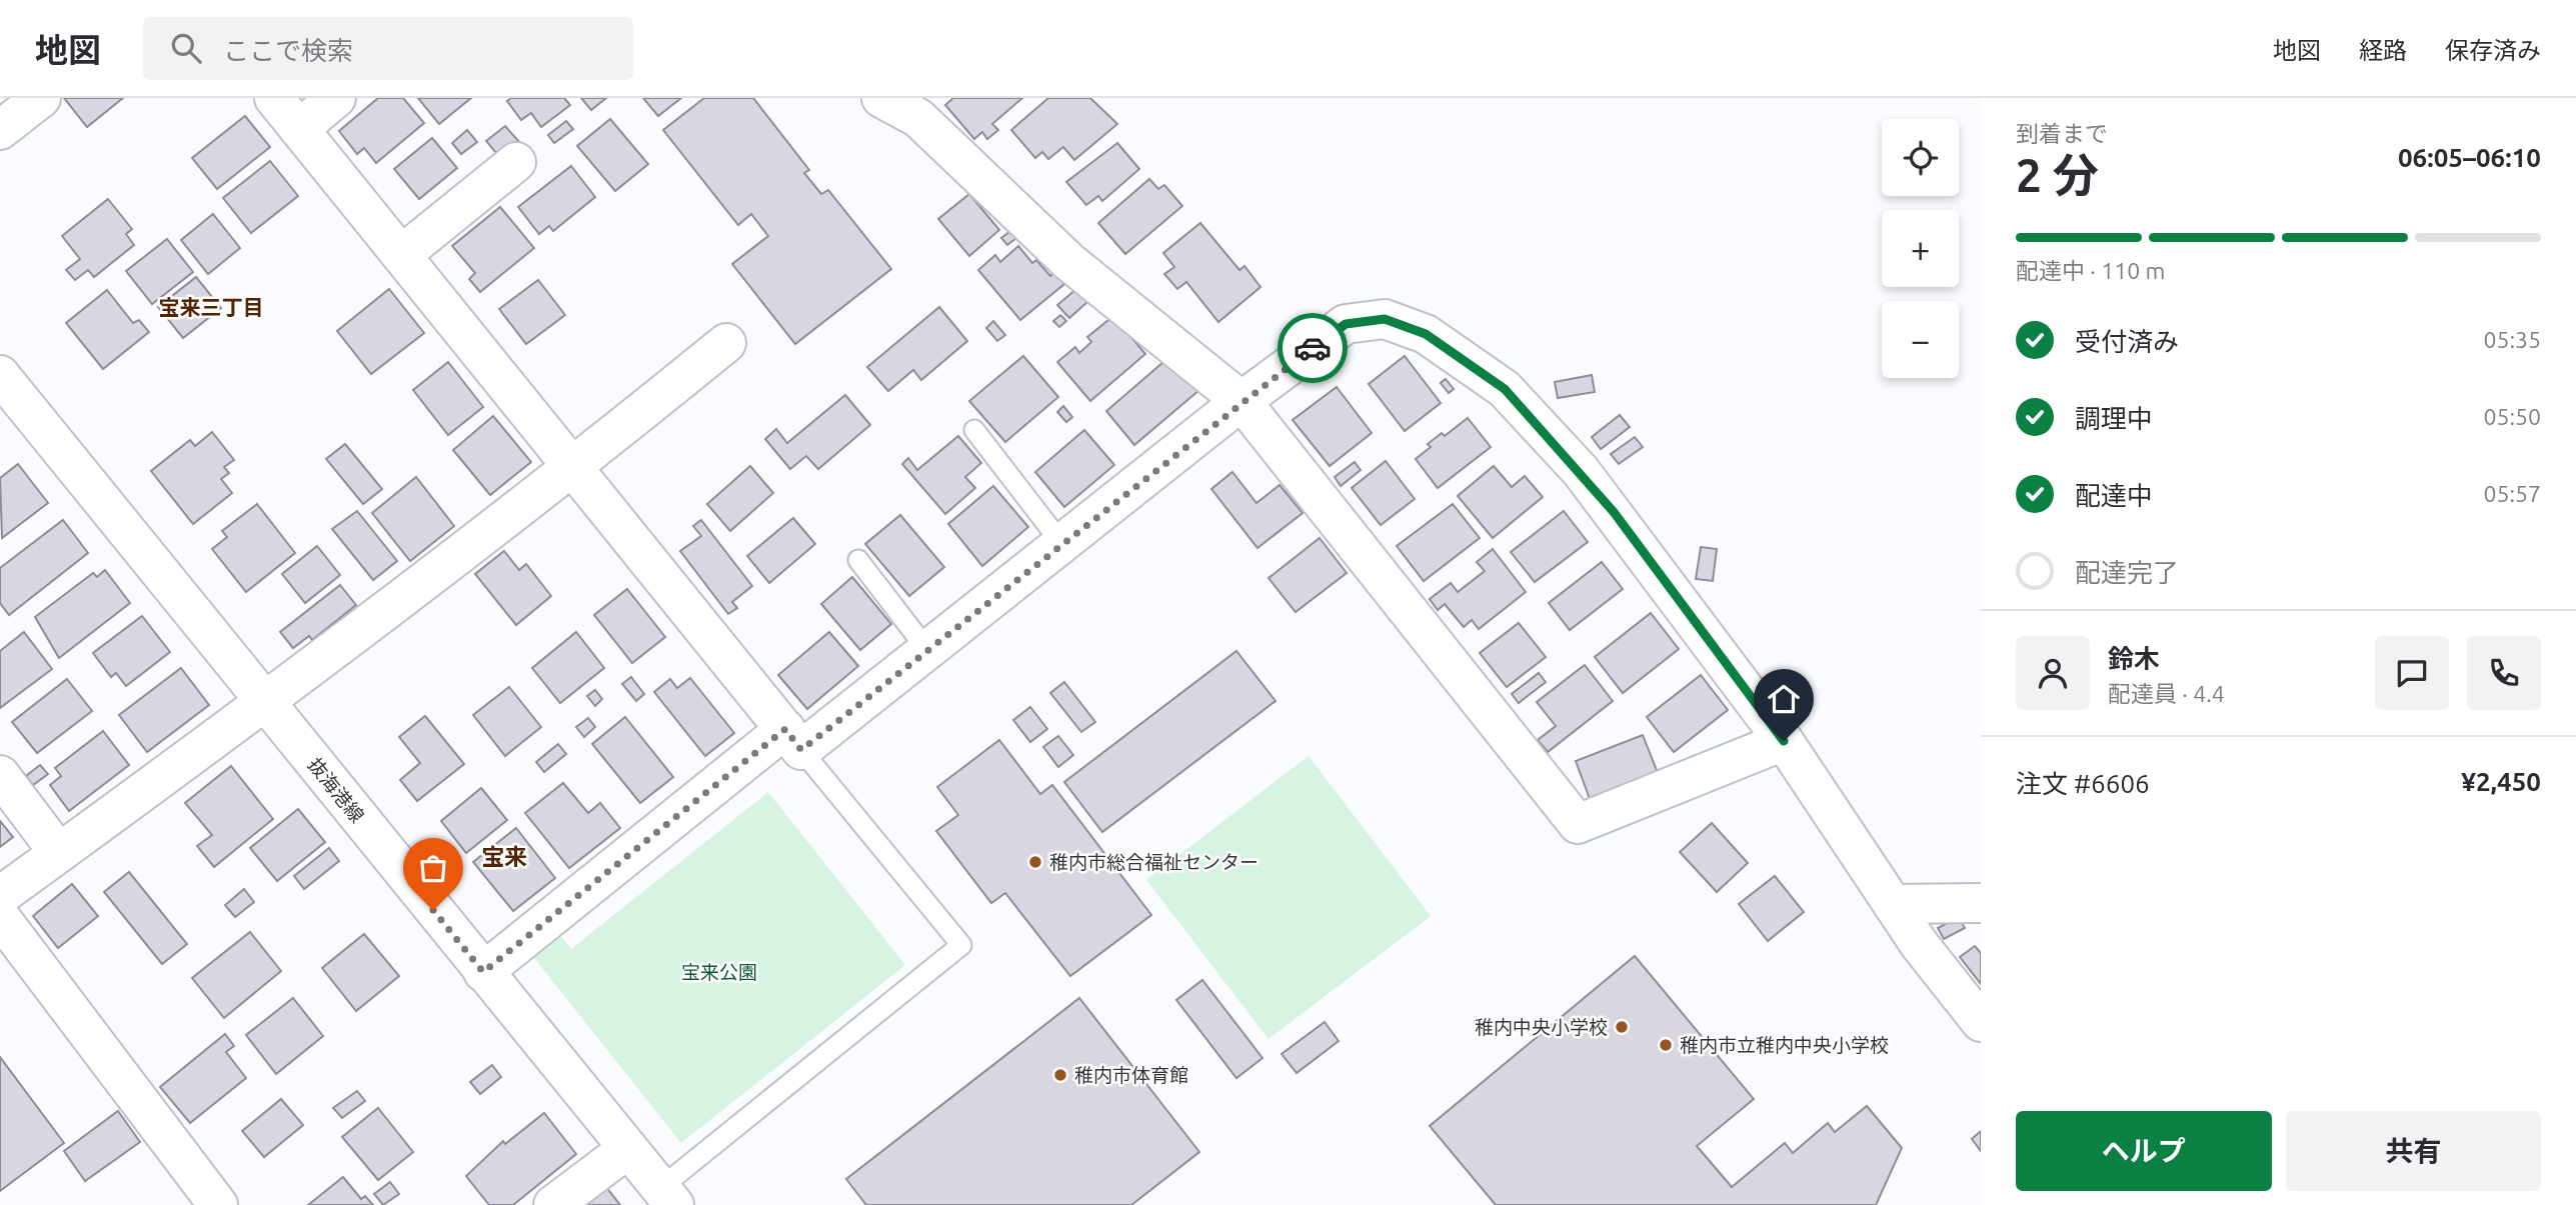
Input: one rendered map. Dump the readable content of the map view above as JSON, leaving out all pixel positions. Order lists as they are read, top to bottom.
{
  "streets": {
    "street": ["抜海港線"]
  },
  "districts": ["宝来三丁目", "宝来"],
  "parks": ["宝来公園"],
  "places": [
    "稚内市総合福祉センター",
    "稚内中央小学校",
    "稚内市立稚内中央小学校",
    "稚内市体育館"
  ],
  "page": {
    "header": "地図",
    "search": "ここで検索",
    "nav": ["地図", "経路", "保存済み"],
    "heading": ["2 分", "到着まで", "06:05–06:10"],
    "panel": [
      "鈴木",
      "配達員 · 4.4",
      "注文 #6606",
      "¥2,450"
    ],
    "map_buttons": ["+", "−"],
    "bar": "配達中 · 110 m",
    "list": [
      ["受付済み", "05:35"],
      ["調理中", "05:50"],
      ["配達中", "05:57"],
      "配達完了"
    ],
    "buttons": ["ヘルプ", "共有"]
  }
}
